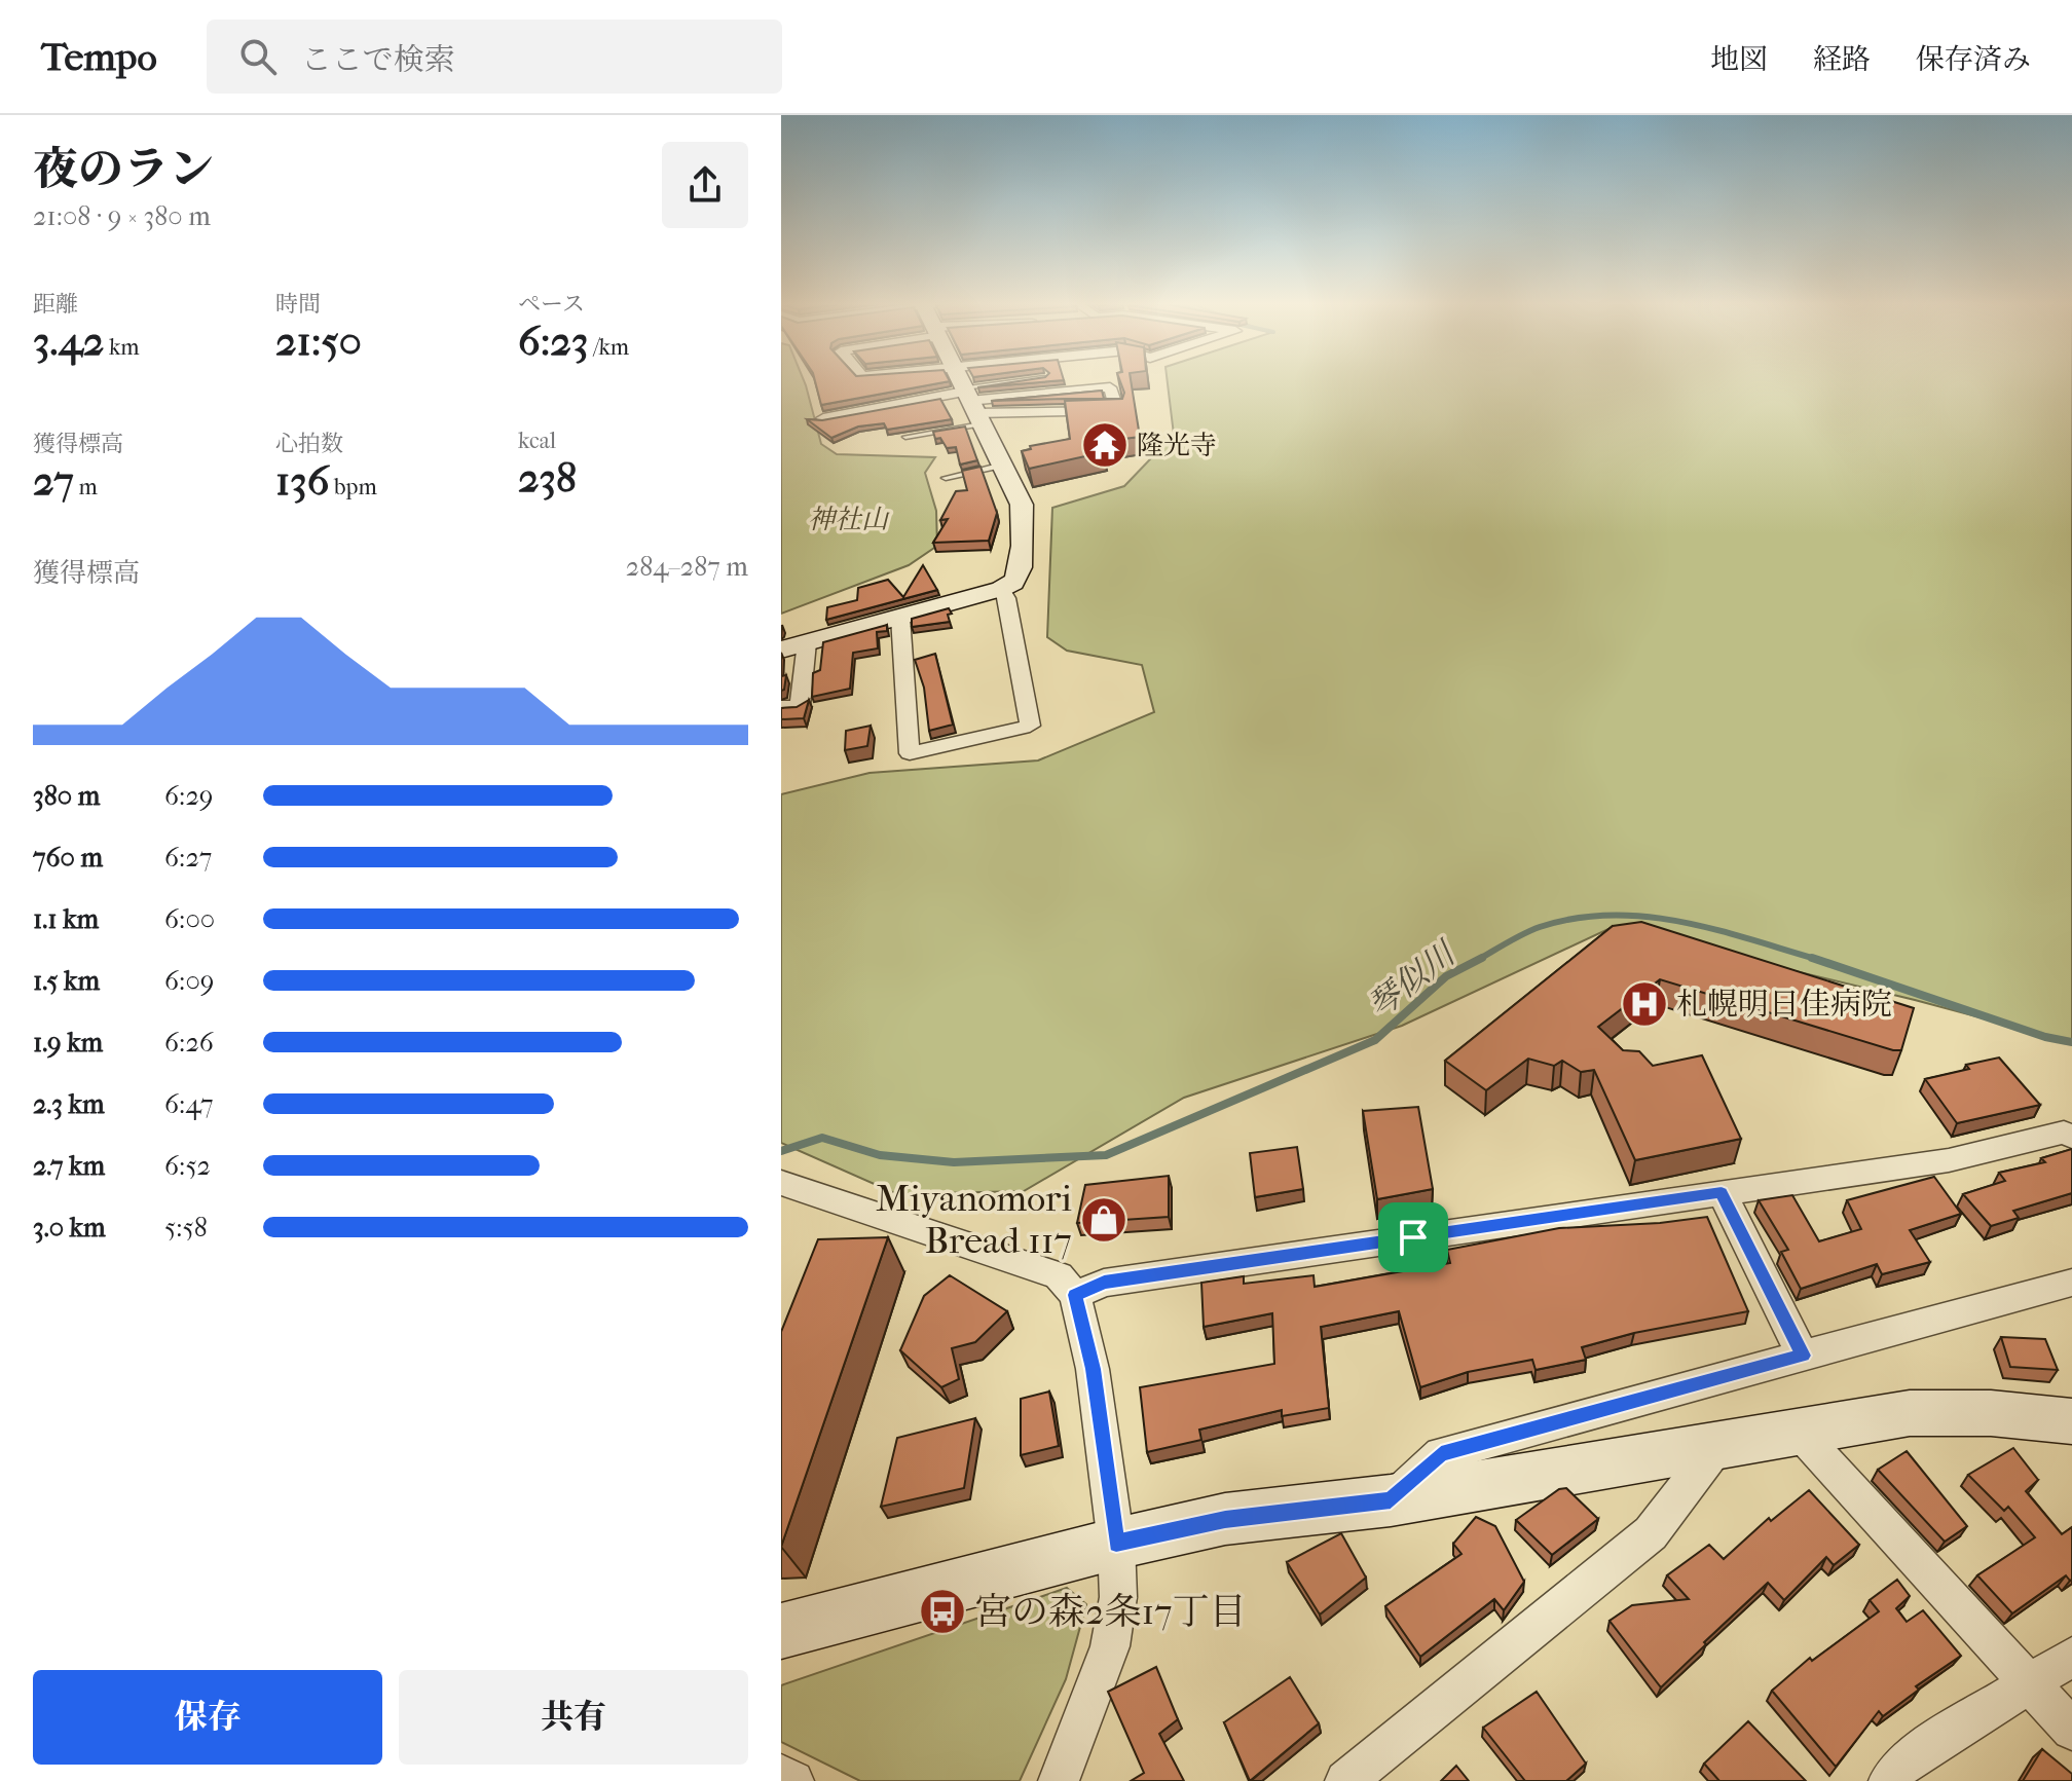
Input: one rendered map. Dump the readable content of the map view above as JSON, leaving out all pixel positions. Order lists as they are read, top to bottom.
{
  "water": ["琴似川"],
  "parks": ["神社山"],
  "places": {
    "temple": ["隆光寺"],
    "hospital": ["札幌明日佳病院"],
    "shop": ["Miyanomori Bread 117"],
    "bus stop": ["宮の森2条17丁目"]
  },
  "page": {
    "header": "Tempo",
    "search": "ここで検索",
    "nav": ["地図", "経路", "保存済み"],
    "heading": ["夜のラン", "21:08 · 9 × 380 m"],
    "stats": [
      ["距離", "3.42 km"],
      ["時間", "21:50"],
      ["ペース", "6:23 /km"],
      ["獲得標高", "27 m"],
      ["心拍数", "136 bpm"],
      ["kcal", "238"]
    ],
    "chart": ["獲得標高", "284–287 m"],
    "list": [
      {
        "name": "380 m",
        "note": "6:29"
      },
      {
        "name": "760 m",
        "note": "6:27"
      },
      {
        "name": "1.1 km",
        "note": "6:00"
      },
      {
        "name": "1.5 km",
        "note": "6:09"
      },
      {
        "name": "1.9 km",
        "note": "6:26"
      },
      {
        "name": "2.3 km",
        "note": "6:47"
      },
      {
        "name": "2.7 km",
        "note": "6:52"
      },
      {
        "name": "3.0 km",
        "note": "5:58"
      }
    ],
    "buttons": ["保存", "共有"]
  }
}
